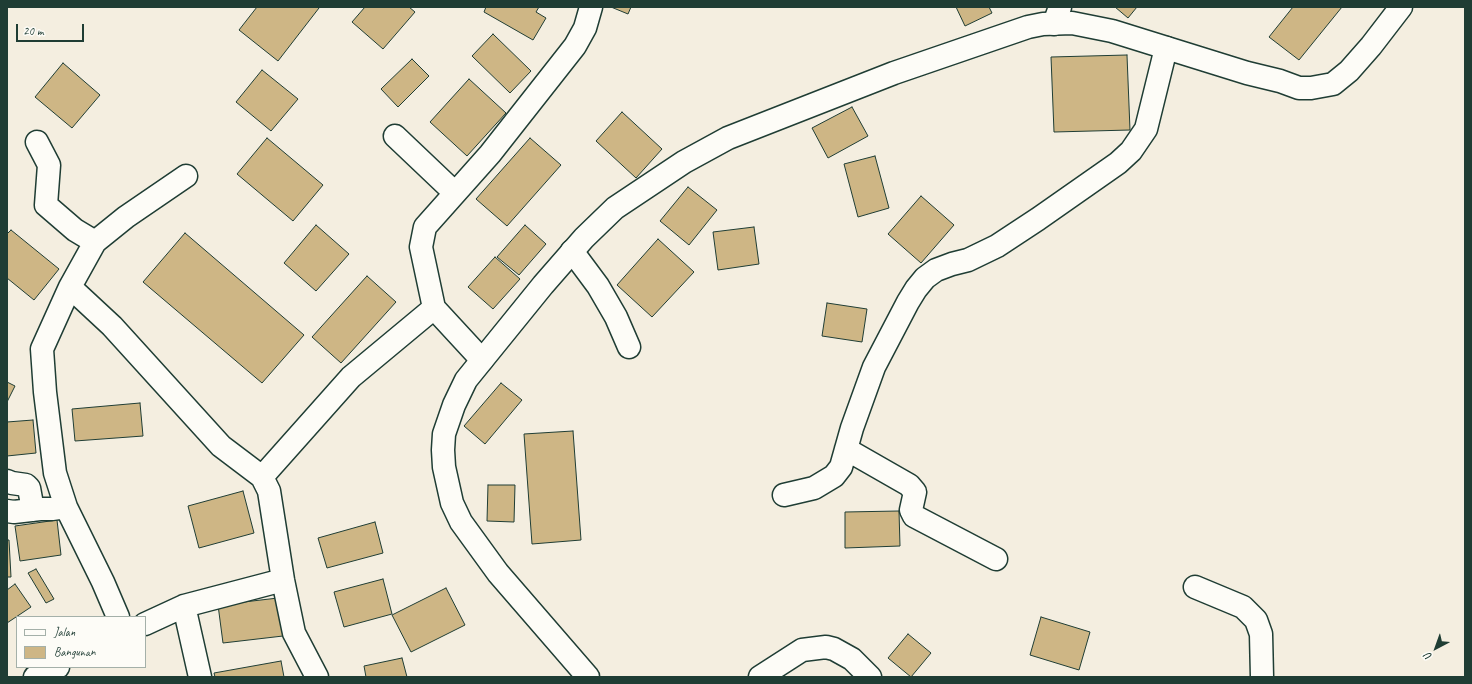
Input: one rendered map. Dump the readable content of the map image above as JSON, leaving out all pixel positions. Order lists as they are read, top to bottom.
{
  "legend": ["Jalan", "Bangunan"],
  "scale_bar": "20 m",
  "north": "bottom left"
}
